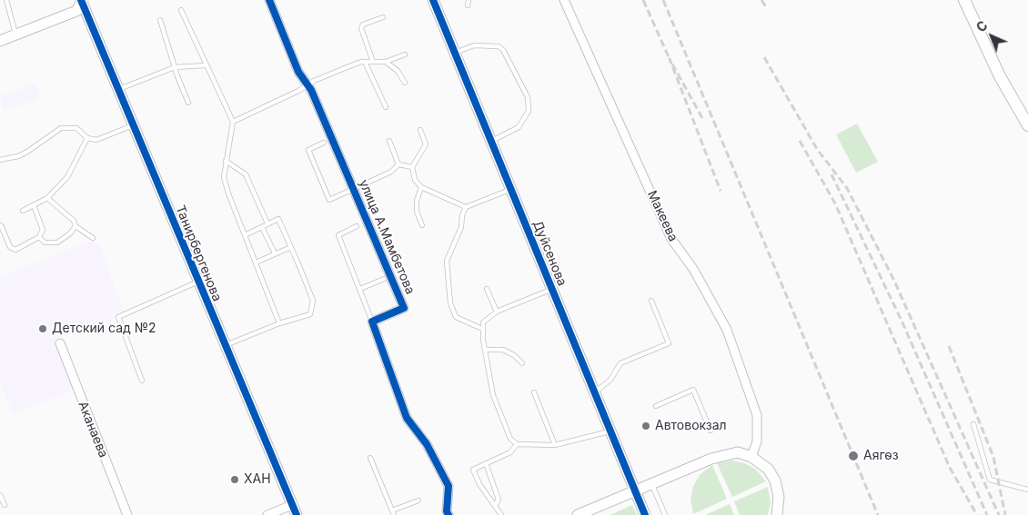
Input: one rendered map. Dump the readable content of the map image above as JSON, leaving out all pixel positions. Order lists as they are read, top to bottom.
{
  "streets": {
    "street": [
      "Макеева",
      "улица А.Мамбетова",
      "Танирбергенова",
      "Дуйсенова",
      "Аканаева"
    ]
  },
  "places": [
    "Детский сад №2",
    "Автовокзал",
    "Аягөз",
    "ХАН"
  ],
  "north": "top left"
}
